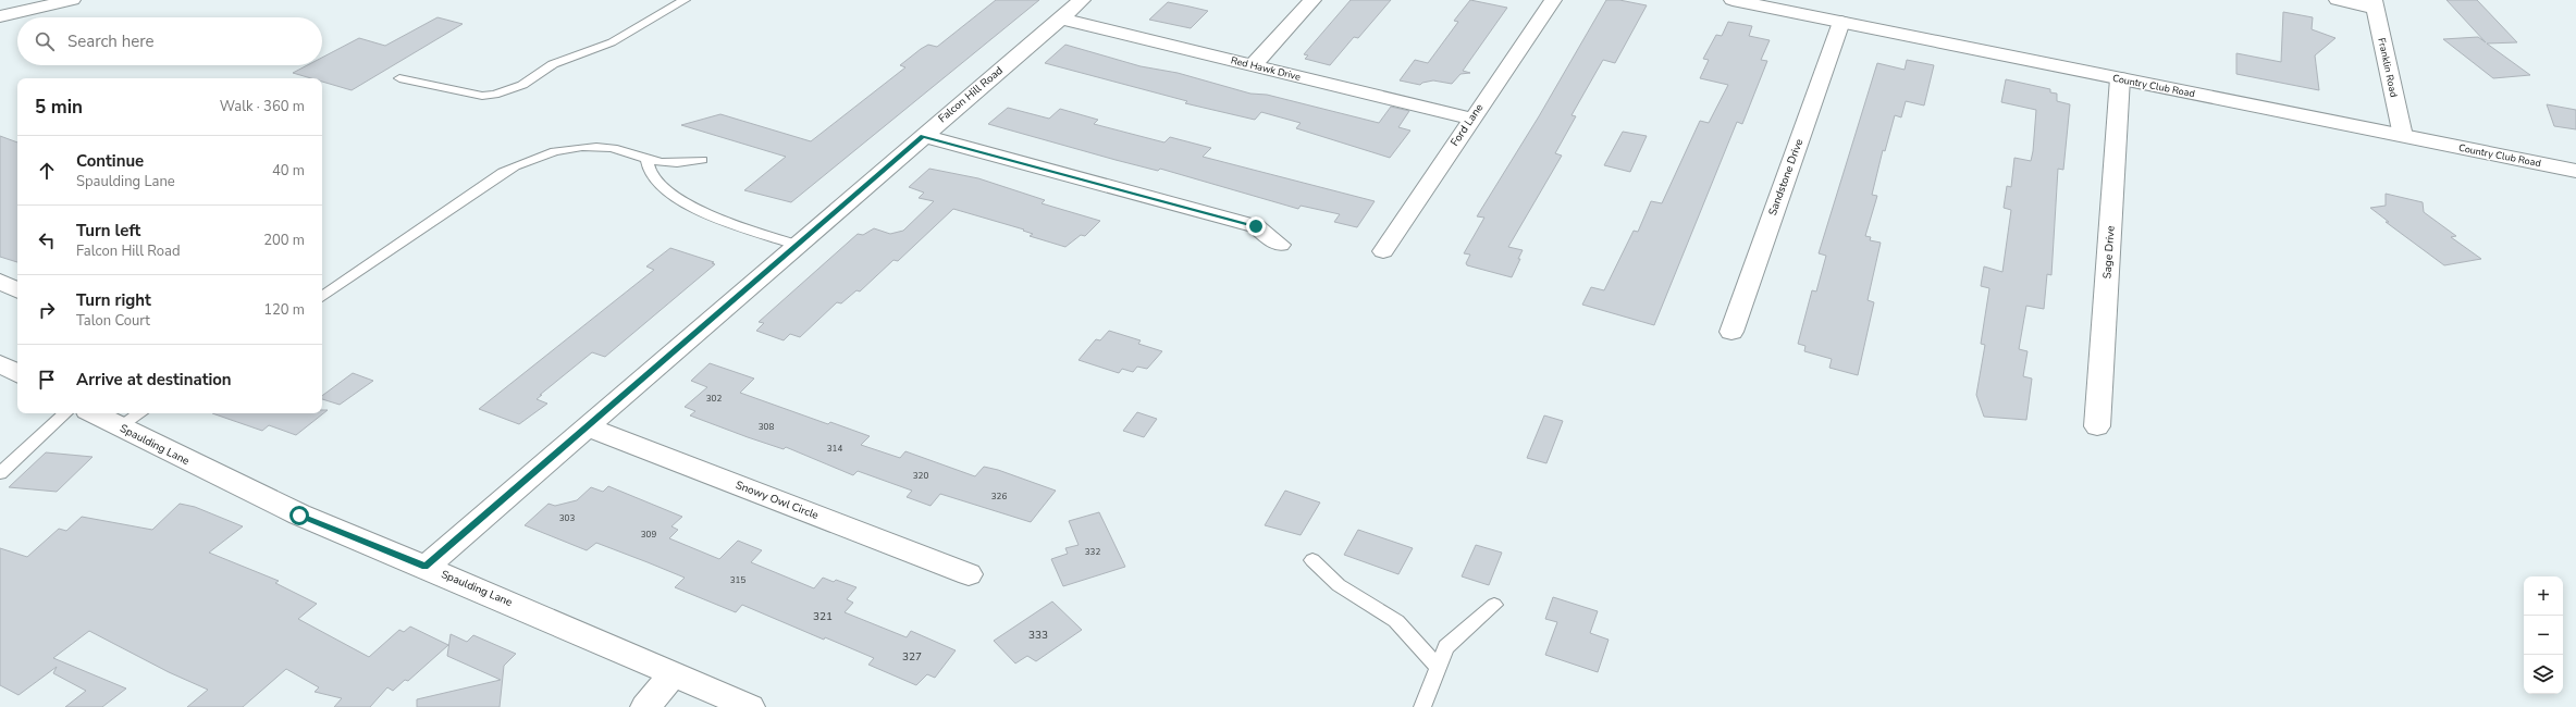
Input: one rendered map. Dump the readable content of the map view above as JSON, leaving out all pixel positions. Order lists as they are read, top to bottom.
{
  "streets": {
    "street": [
      "Franklin Road",
      "Red Hawk Drive",
      "Country Club Road",
      "Falcon Hill Road",
      "Ford Lane",
      "Sandstone Drive",
      "Sage Drive",
      "Spaulding Lane",
      "Snowy Owl Circle"
    ]
  },
  "crossings": [
    ["Franklin Road", "Country Club Road"],
    ["Red Hawk Drive", "Falcon Hill Road"],
    ["Red Hawk Drive", "Ford Lane"],
    ["Country Club Road", "Sandstone Drive"],
    ["Country Club Road", "Sage Drive"],
    ["Falcon Hill Road", "Spaulding Lane"],
    ["Falcon Hill Road", "Snowy Owl Circle"]
  ],
  "house_numbers": [
    "302",
    "308",
    "314",
    "320",
    "326",
    "303",
    "309",
    "332",
    "315",
    "321",
    "333",
    "327"
  ],
  "page": {
    "search": "Search here",
    "heading": ["5 min", "Walk · 360 m"],
    "list": [
      ["Continue", "Spaulding Lane", "40 m"],
      ["Turn left", "Falcon Hill Road", "200 m"],
      ["Turn right", "Talon Court", "120 m"],
      "Arrive at destination"
    ],
    "map_buttons": ["+", "−"]
  }
}
